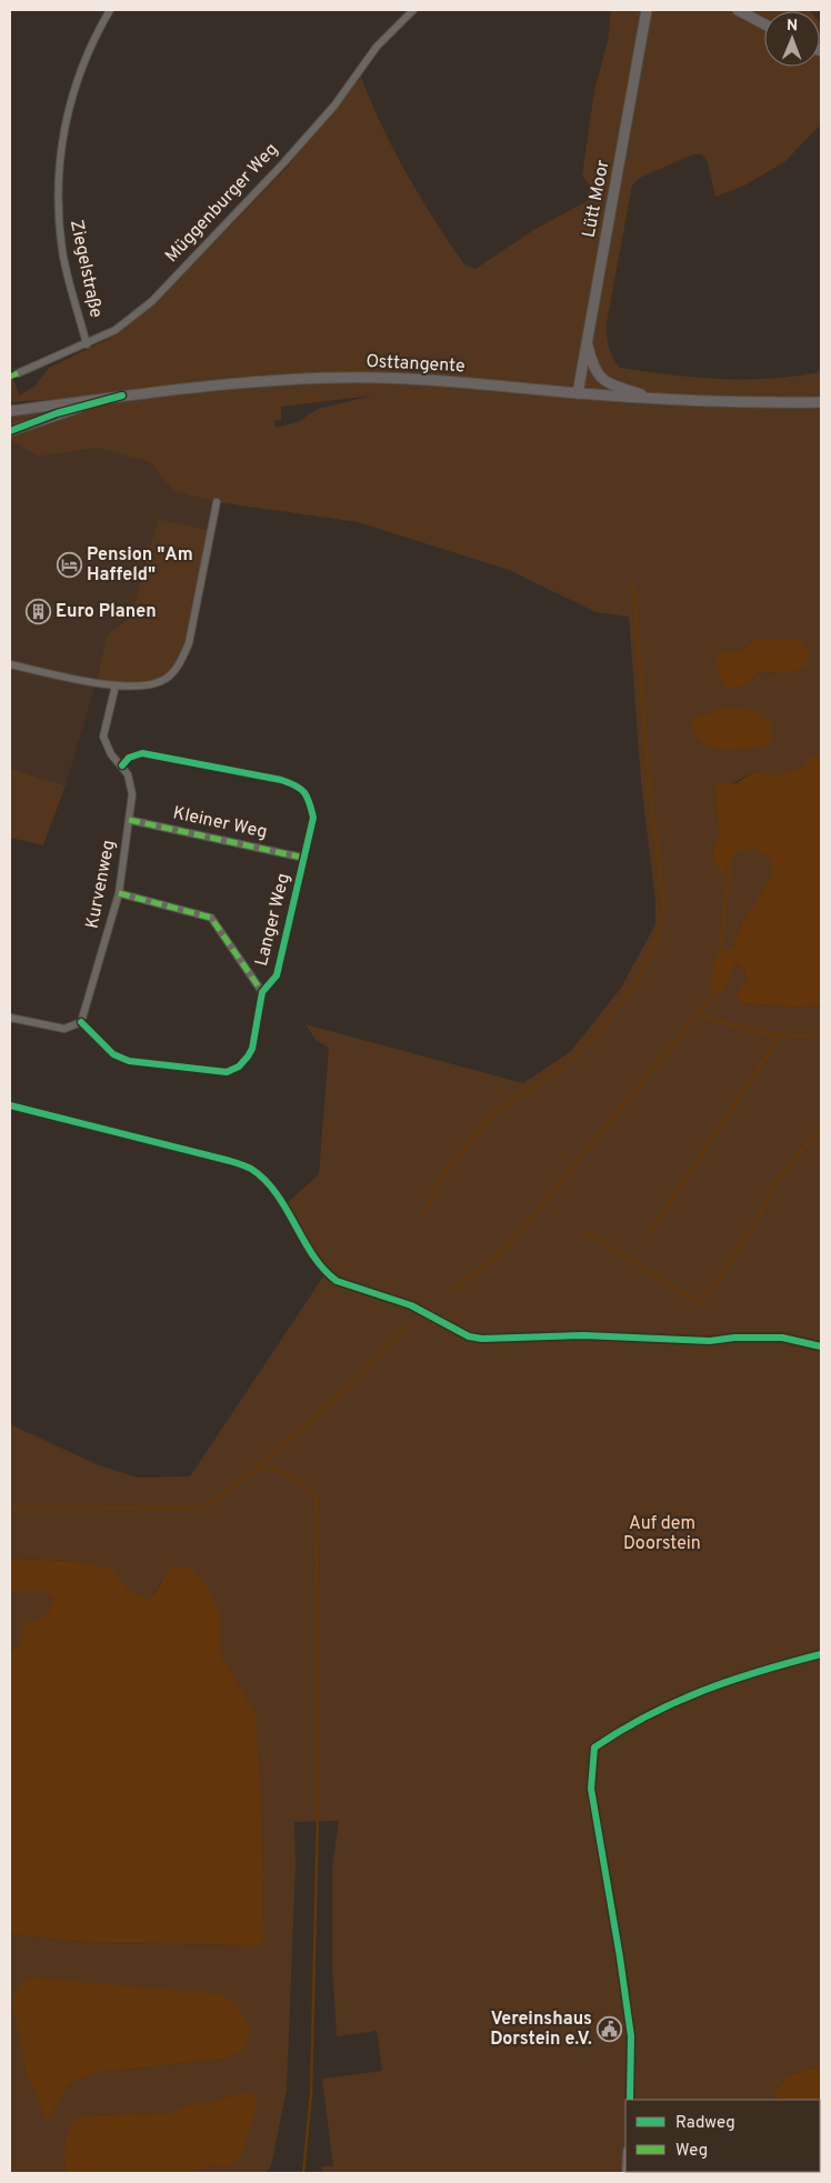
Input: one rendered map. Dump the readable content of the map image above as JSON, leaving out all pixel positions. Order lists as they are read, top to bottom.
{
  "streets": {
    "main road": ["Lütt Moor", "Osttangente"],
    "street": [
      "Müggenburger Weg",
      "Ziegelstraße",
      "Kleiner Weg",
      "Kurvenweg",
      "Langer Weg"
    ]
  },
  "crossings": [
    ["Lütt Moor", "Osttangente"],
    ["Müggenburger Weg", "Ziegelstraße"],
    ["Kleiner Weg", "Kurvenweg"],
    ["Kleiner Weg", "Langer Weg"],
    ["Kurvenweg", "Langer Weg"]
  ],
  "parks": ["Auf dem Doorstein"],
  "places": {
    "hotel": ["Pension \"Am Haffeld\""],
    "building": ["Euro Planen"],
    "public building": ["Vereinshaus Dorstein e.V."]
  },
  "legend": ["Radweg", "Weg"],
  "north": "top"
}
